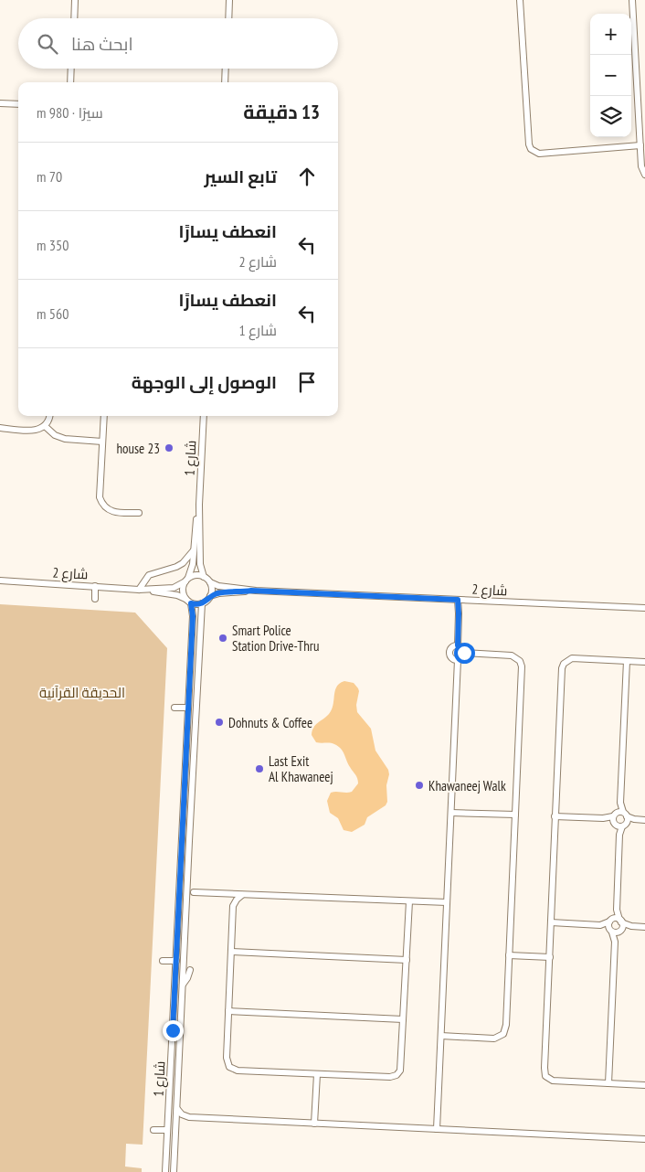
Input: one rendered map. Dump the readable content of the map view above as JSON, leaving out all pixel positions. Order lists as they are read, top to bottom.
{
  "streets": {
    "street": ["شارع 1", "شارع 2"]
  },
  "crossings": [
    ["شارع 1", "شارع 2"]
  ],
  "parks": ["الحديقة القرآنية"],
  "places": [
    "house 23",
    "Smart Police Station Drive-Thru",
    "Dohnuts & Coffee",
    "Last Exit Al Khawaneej",
    "Khawaneej Walk"
  ],
  "page": {
    "map_buttons": ["+", "−"],
    "search": "ابحث هنا",
    "heading": ["13 دقيقة", "سيرًا · 980 m"],
    "list": [
      ["تابع السير", "70 m"],
      ["انعطف يسارًا", "شارع 2", "350 m"],
      ["انعطف يسارًا", "شارع 1", "560 m"],
      "الوصول إلى الوجهة"
    ]
  }
}
